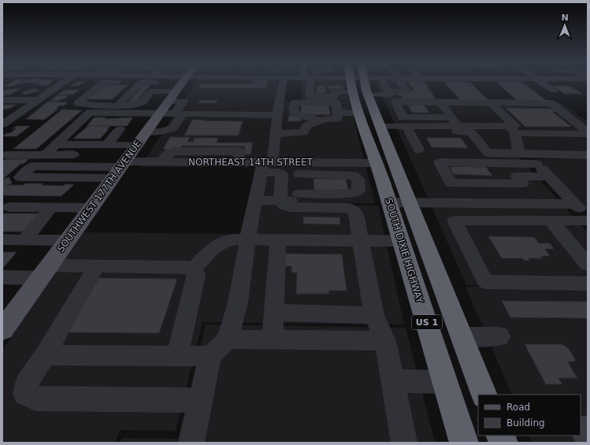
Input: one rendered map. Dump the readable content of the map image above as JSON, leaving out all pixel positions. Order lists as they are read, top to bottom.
{
  "streets": {
    "highway": ["SOUTH DIXIE HIGHWAY", "US 1"],
    "main road": ["SOUTHWEST 177TH AVENUE"],
    "street": ["NORTHEAST 14TH STREET"]
  },
  "crossings": [
    ["NORTHEAST 14TH STREET", "SOUTHWEST 177TH AVENUE"],
    ["NORTHEAST 14TH STREET", "SOUTH DIXIE HIGHWAY"],
    ["SOUTH DIXIE HIGHWAY", "US 1"]
  ],
  "legend": ["Road", "Building"],
  "north": "top"
}
